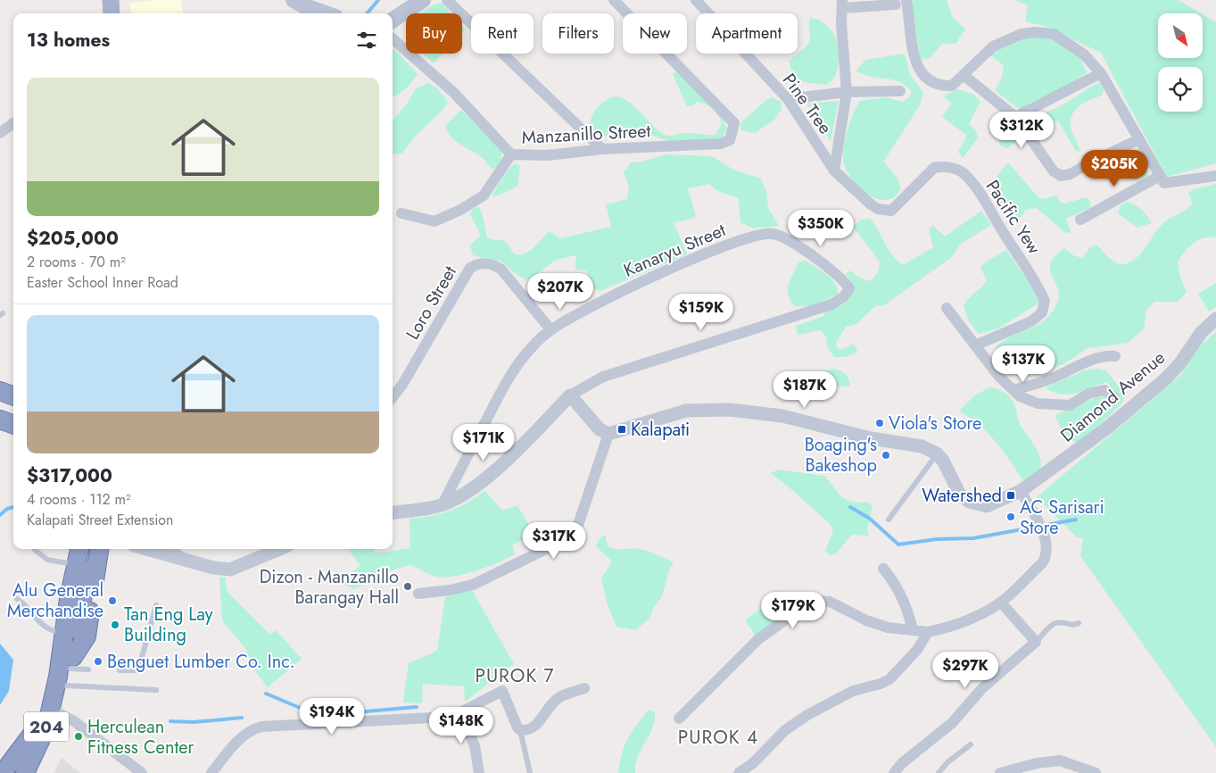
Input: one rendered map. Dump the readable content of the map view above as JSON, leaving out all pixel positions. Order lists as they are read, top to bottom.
{
  "streets": {
    "highway": ["204"],
    "street": [
      "Pine Tree",
      "Manzanillo Street",
      "Pacific Yew",
      "Kanaryu Street",
      "Loro Street",
      "Diamond Avenue"
    ]
  },
  "crossings": [
    ["Pine Tree", "Pacific Yew"],
    ["Kanaryu Street", "Loro Street"]
  ],
  "districts": ["PUROK 7", "PUROK 4"],
  "places": {
    "other": [
      "Viola's Store",
      "Boaging's Bakeshop",
      "AC Sarisari Store",
      "Dizon - Manzanillo Barangay Hall",
      "Alu General Merchandise",
      "Tan Eng Lay Building",
      "Benguet Lumber Co. Inc.",
      "Herculean Fitness Center"
    ],
    "transit": ["Kalapati", "Watershed"]
  },
  "north": "bottom right",
  "page": {
    "chip": [
      "Buy",
      "Rent",
      "Filters",
      "New",
      "Apartment"
    ],
    "heading": "13 homes",
    "list": [
      {
        "name": "$205,000",
        "note": "2 rooms · 70 m² · Easter School Inner Road"
      },
      {
        "name": "$317,000",
        "note": "4 rooms · 112 m² · Kalapati Street Extension"
      }
    ],
    "price": [
      "$312K",
      "$205K",
      "$350K",
      "$207K",
      "$159K",
      "$137K",
      "$187K",
      "$171K",
      "$317K",
      "$179K",
      "$297K",
      "$194K",
      "$148K"
    ]
  }
}
